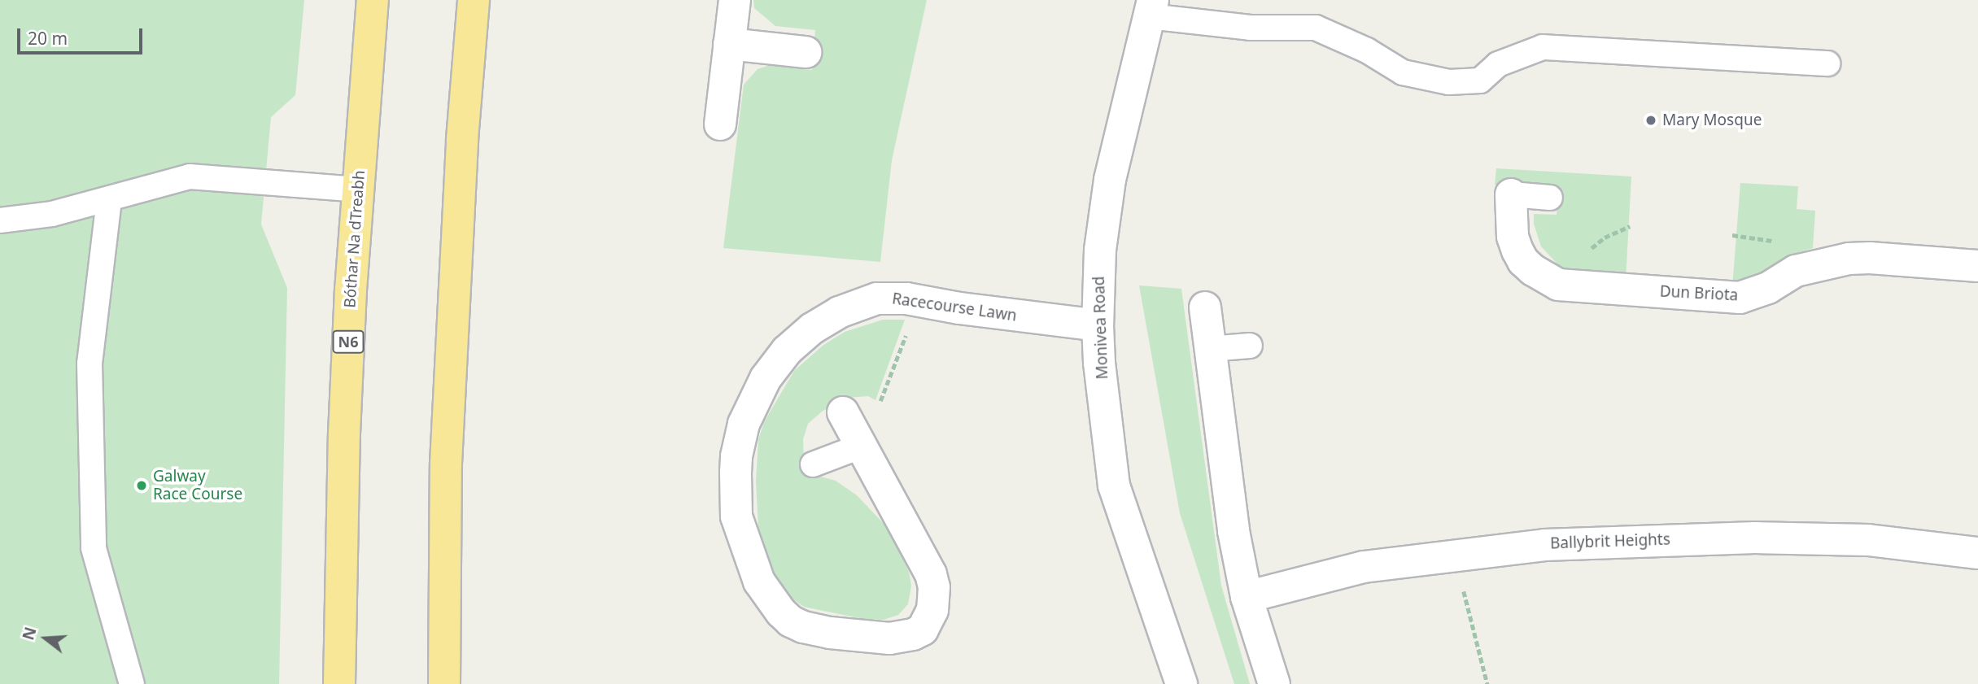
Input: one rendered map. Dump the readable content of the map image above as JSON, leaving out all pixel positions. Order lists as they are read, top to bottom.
{
  "streets": {
    "highway": ["Bóthar Na dTreabh", "N6"],
    "street": [
      "Dun Briota",
      "Racecourse Lawn",
      "Monivea Road",
      "Ballybrit Heights"
    ]
  },
  "crossings": [
    ["Racecourse Lawn", "Monivea Road"]
  ],
  "places": ["Mary Mosque", "Galway Race Course"],
  "scale_bar": "20 m",
  "north": "left"
}
